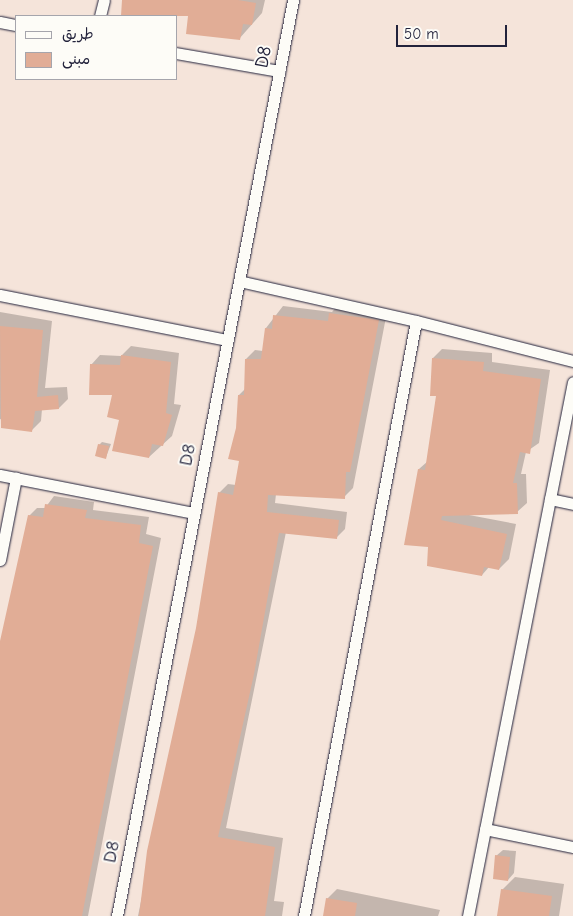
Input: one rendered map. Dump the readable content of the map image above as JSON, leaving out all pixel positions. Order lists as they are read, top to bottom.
{
  "streets": {
    "street": ["D8"]
  },
  "legend": ["طريق", "مبنى"],
  "scale_bar": "50 m"
}
